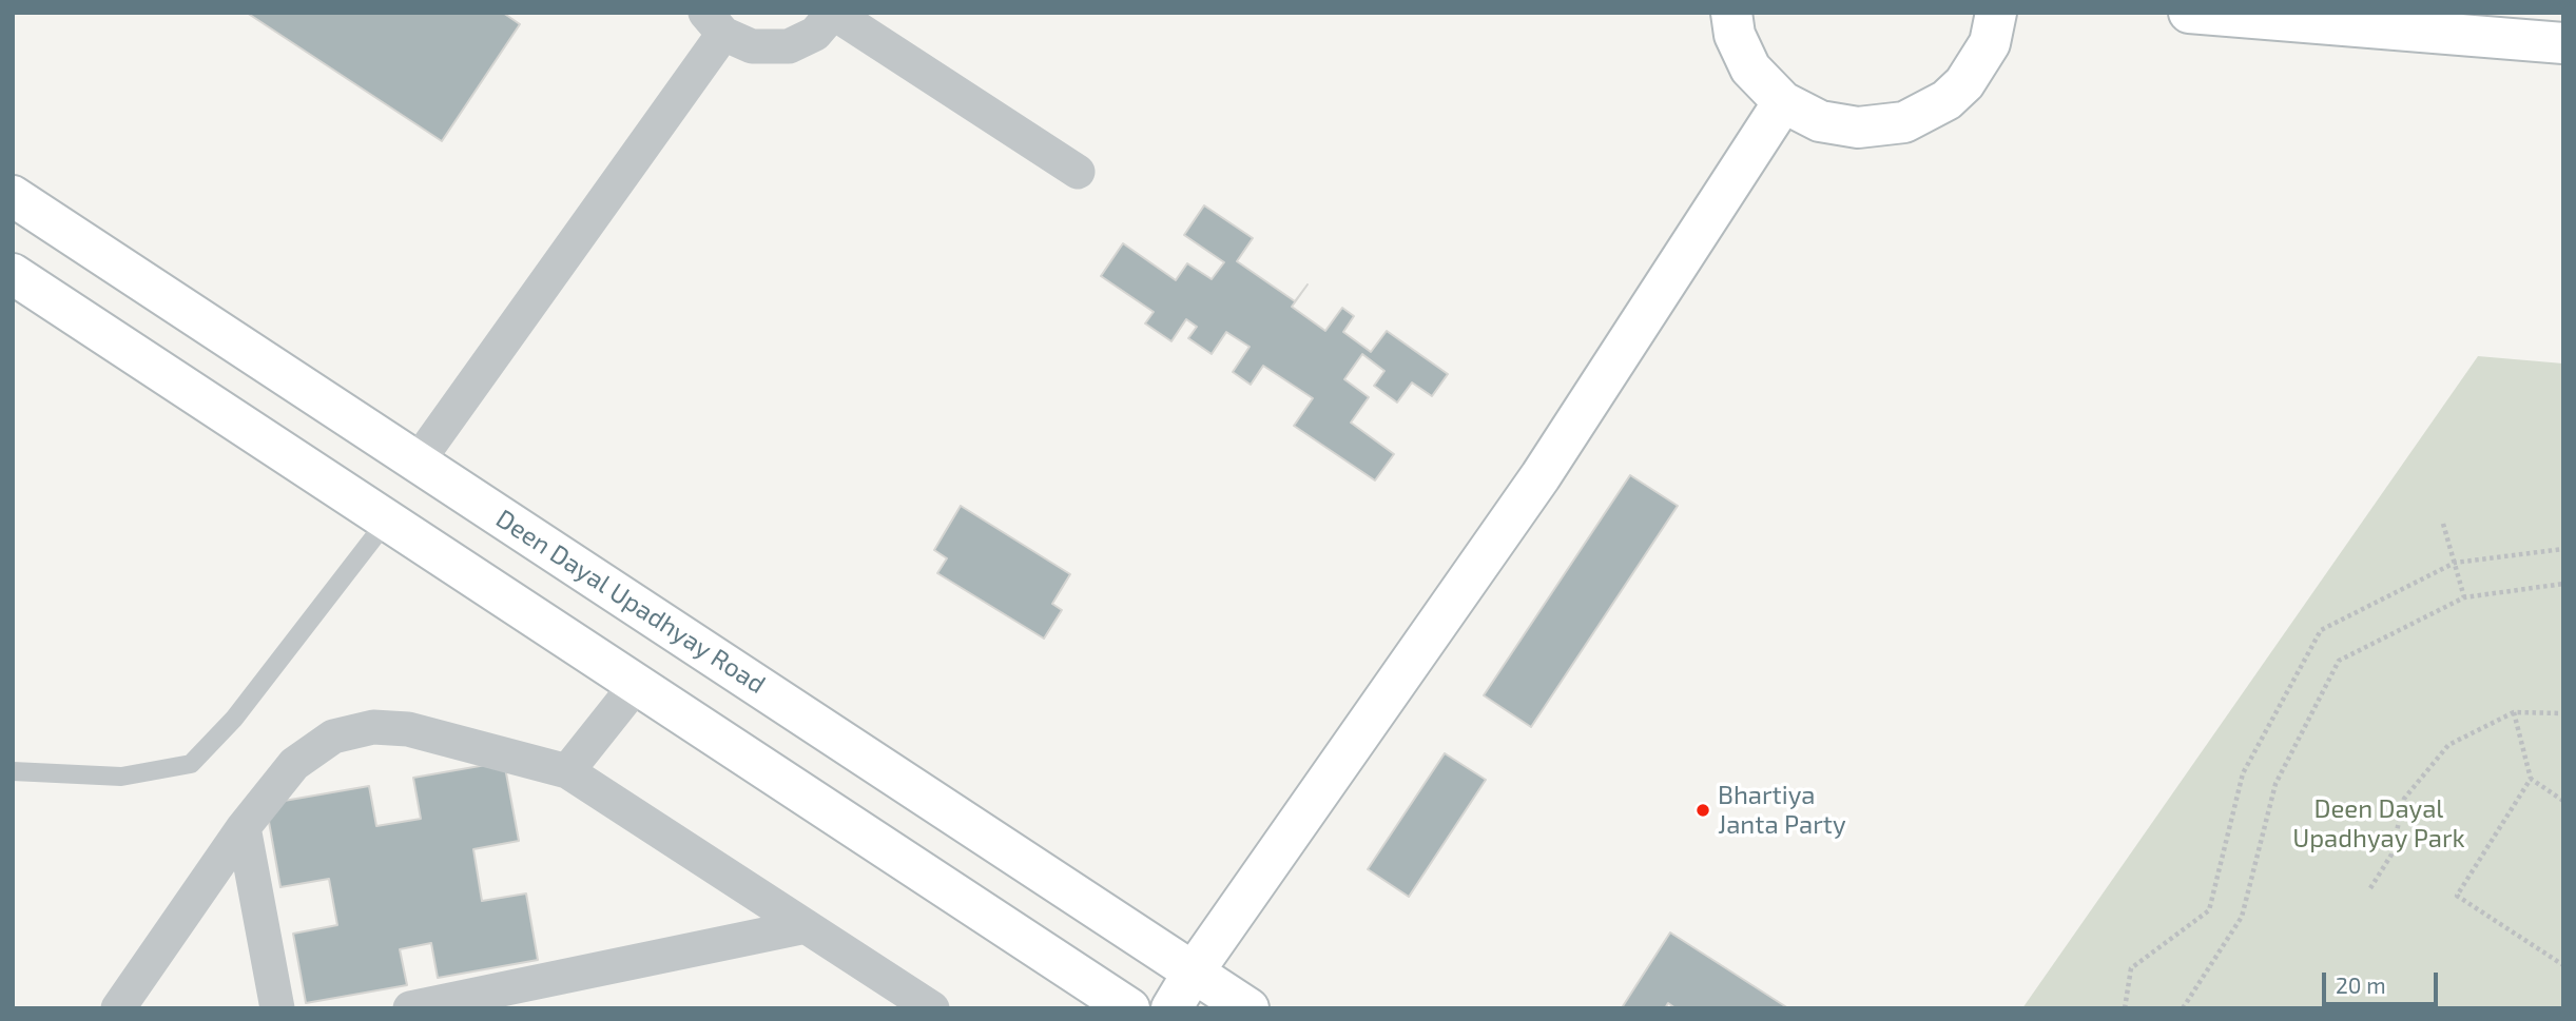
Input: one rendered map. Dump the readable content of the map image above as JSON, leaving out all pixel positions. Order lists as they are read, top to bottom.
{
  "streets": {
    "main road": ["Deen Dayal Upadhyay Road"]
  },
  "parks": ["Deen Dayal Upadhyay Park"],
  "places": ["Bhartiya Janta Party"],
  "scale_bar": "20 m"
}
